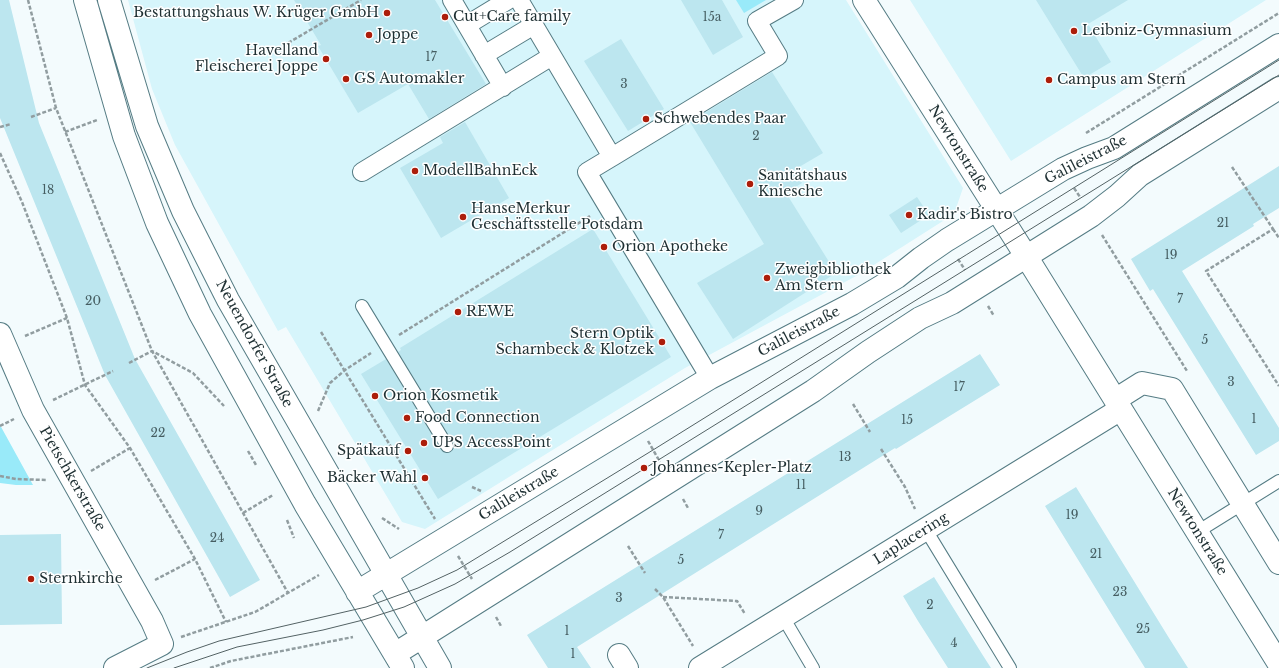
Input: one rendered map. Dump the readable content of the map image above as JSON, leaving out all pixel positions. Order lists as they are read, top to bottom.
{
  "streets": {
    "street": [
      "Newtonstraße",
      "Galileistraße",
      "Neuendorfer Straße",
      "Pietschkerstraße",
      "Laplacering"
    ]
  },
  "crossings": [
    ["Newtonstraße", "Galileistraße"],
    ["Newtonstraße", "Laplacering"],
    ["Galileistraße", "Neuendorfer Straße"]
  ],
  "places": [
    "Bestattungshaus W. Krüger GmbH",
    "Cut+Care family",
    "Leibniz-Gymnasium",
    "Joppe",
    "Havelland Fleischerei Joppe",
    "GS Automakler",
    "Campus am Stern",
    "Schwebendes Paar",
    "ModellBahnEck",
    "Sanitätshaus Kniesche",
    "Kadir's Bistro",
    "HanseMerkur Geschäftsstelle Potsdam",
    "Orion Apotheke",
    "Zweigbibliothek Am Stern",
    "REWE",
    "Stern Optik Scharnbeck & Klotzek",
    "Orion Kosmetik",
    "Food Connection",
    "UPS AccessPoint",
    "Spätkauf",
    "Johannes-Kepler-Platz",
    "Bäcker Wahl",
    "Sternkirche"
  ],
  "house_numbers": [
    "15a",
    "17",
    "3",
    "2",
    "18",
    "21",
    "19",
    "7",
    "20",
    "5",
    "3",
    "17",
    "1",
    "15",
    "22",
    "13",
    "11",
    "9",
    "19",
    "7",
    "24",
    "21",
    "5",
    "23",
    "3",
    "2",
    "25",
    "1",
    "4",
    "1"
  ]
}
